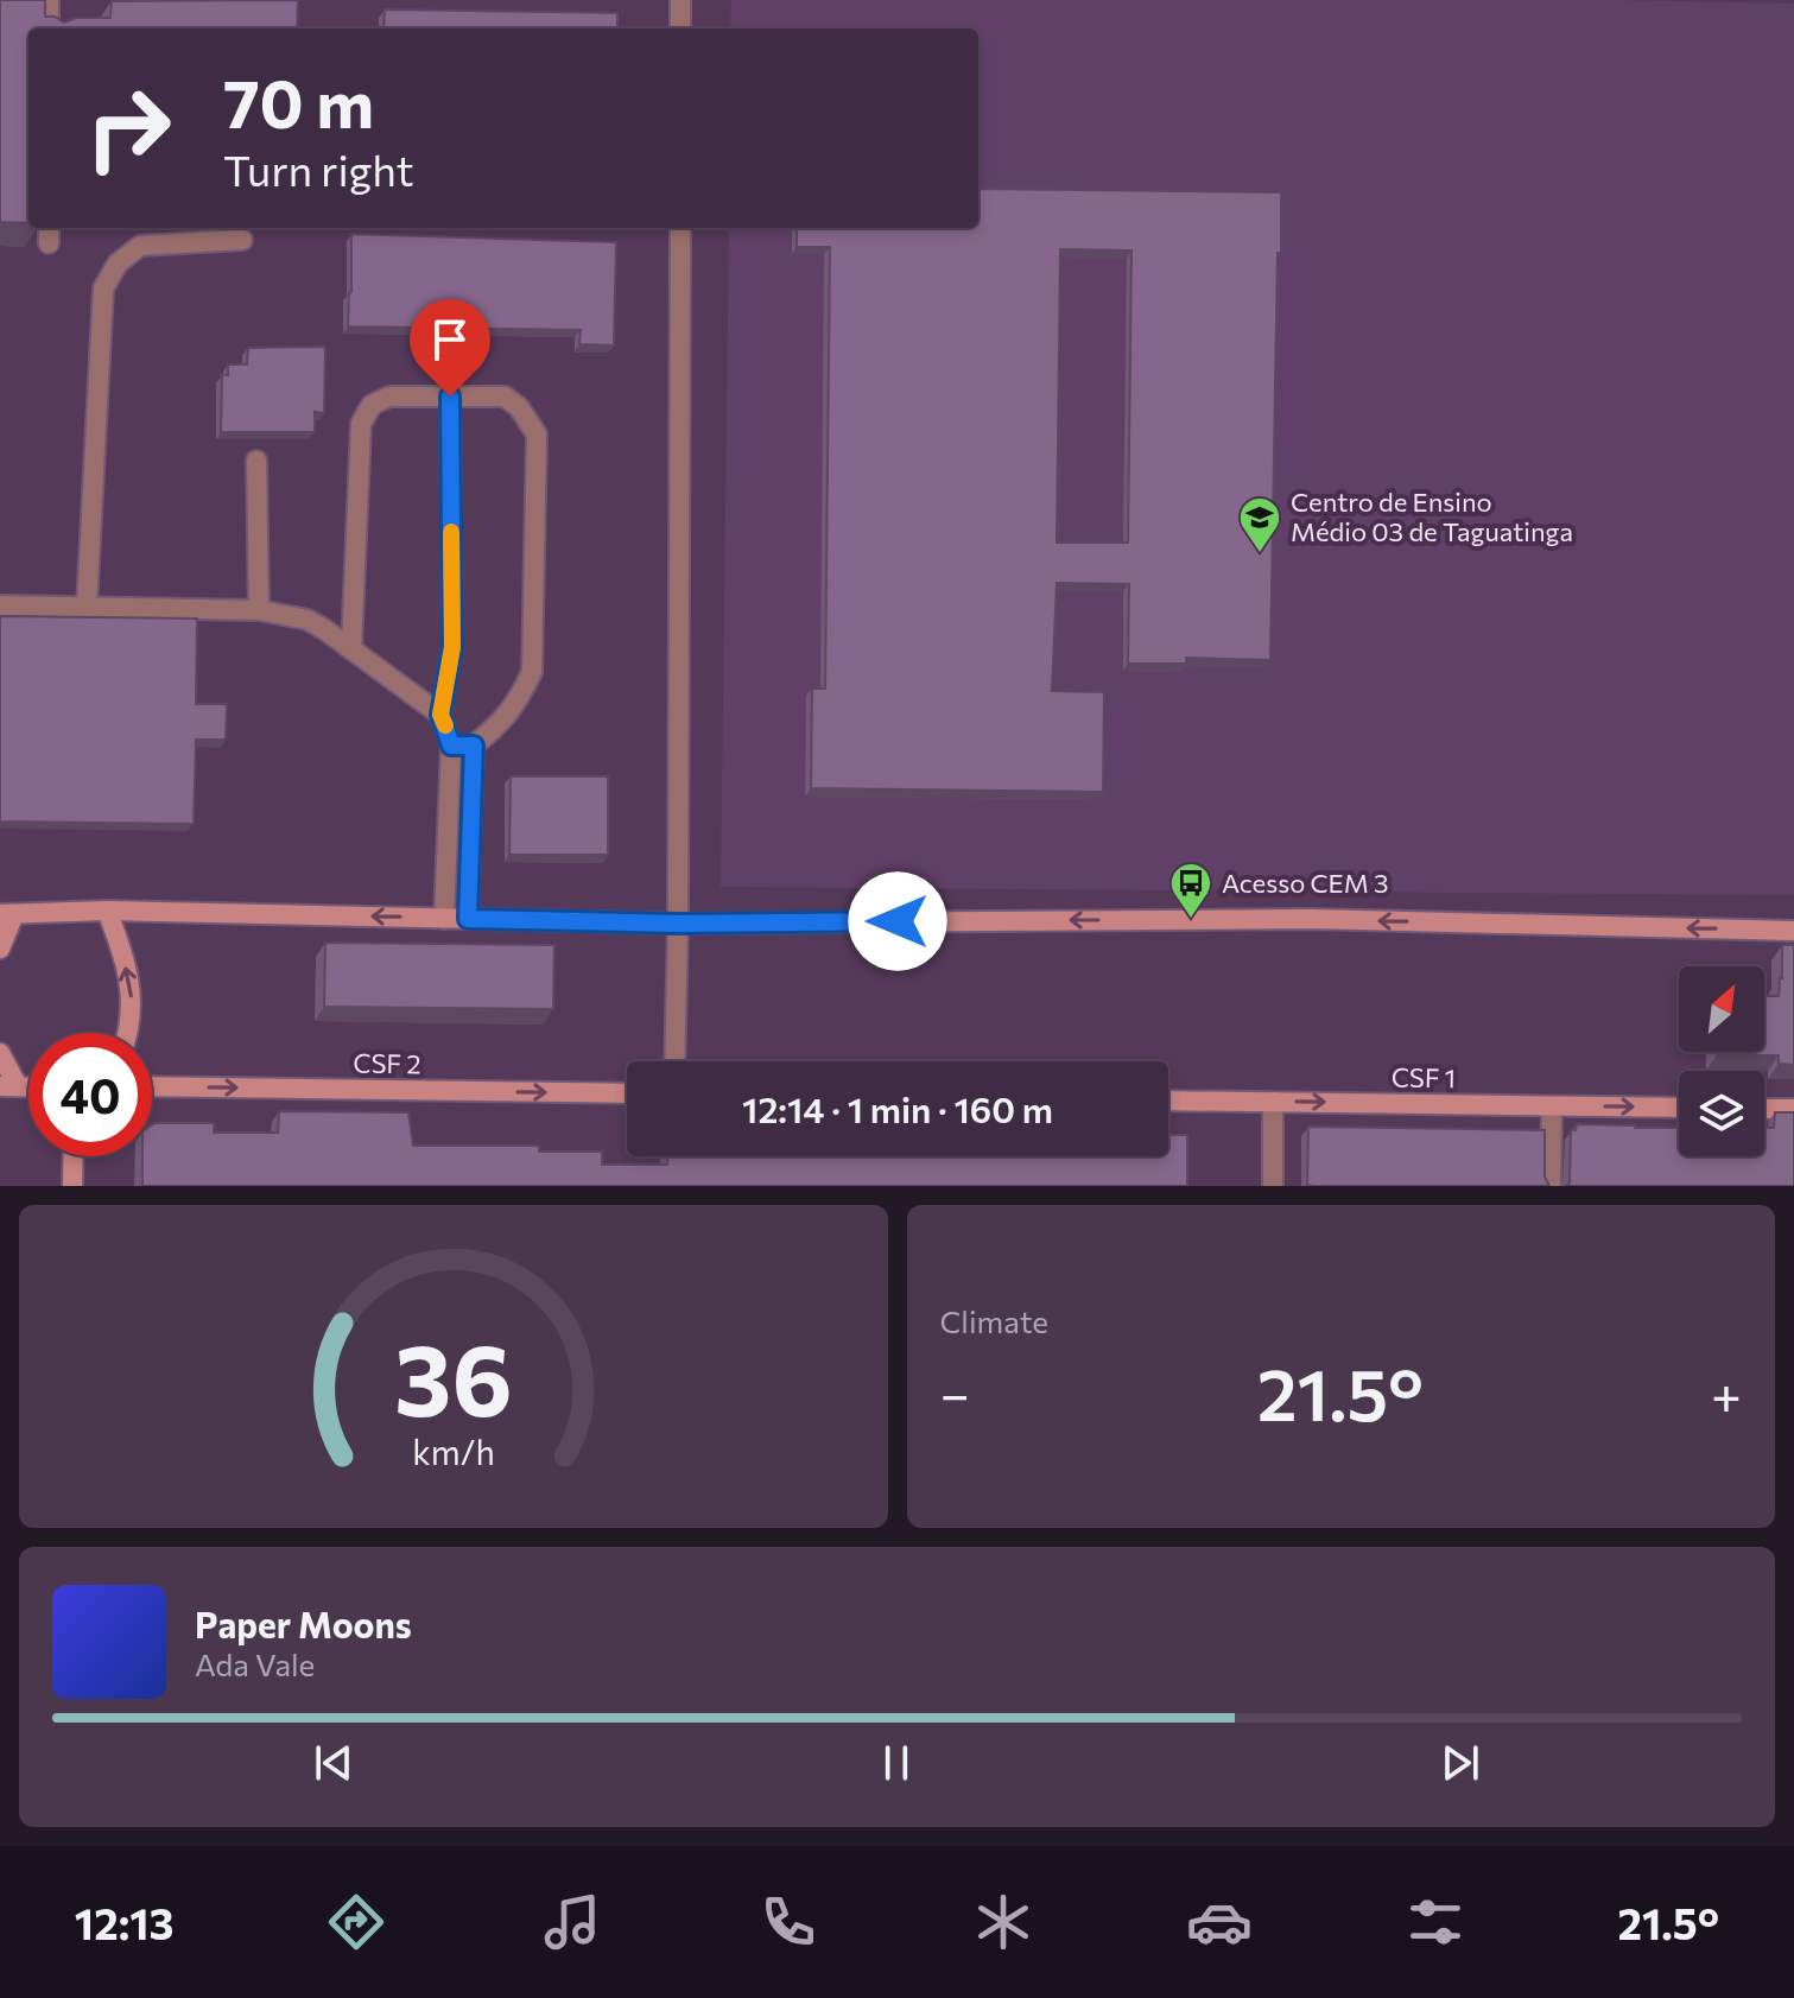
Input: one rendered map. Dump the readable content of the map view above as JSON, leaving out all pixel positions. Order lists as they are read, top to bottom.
{
  "streets": {
    "street": ["CSF 2", "CSF 1"]
  },
  "one_way": ["CSF 2", "CSF 1"],
  "places": {
    "school or university": ["Centro de Ensino Médio 03 de Taguatinga"],
    "bus stop": ["Acesso CEM 3"]
  },
  "north": "top right",
  "page": {
    "turn": ["70 m", "Turn right"],
    "limit": "40",
    "trip": "12:14 · 1 min · 160 m",
    "tile": "Climate",
    "heat": ["−", "21.5°", "+"],
    "song": ["Paper Moons", "Ada Vale"],
    "tabs": ["12:13", "21.5°"],
    "gauge": ["36", "km/h"]
  }
}
